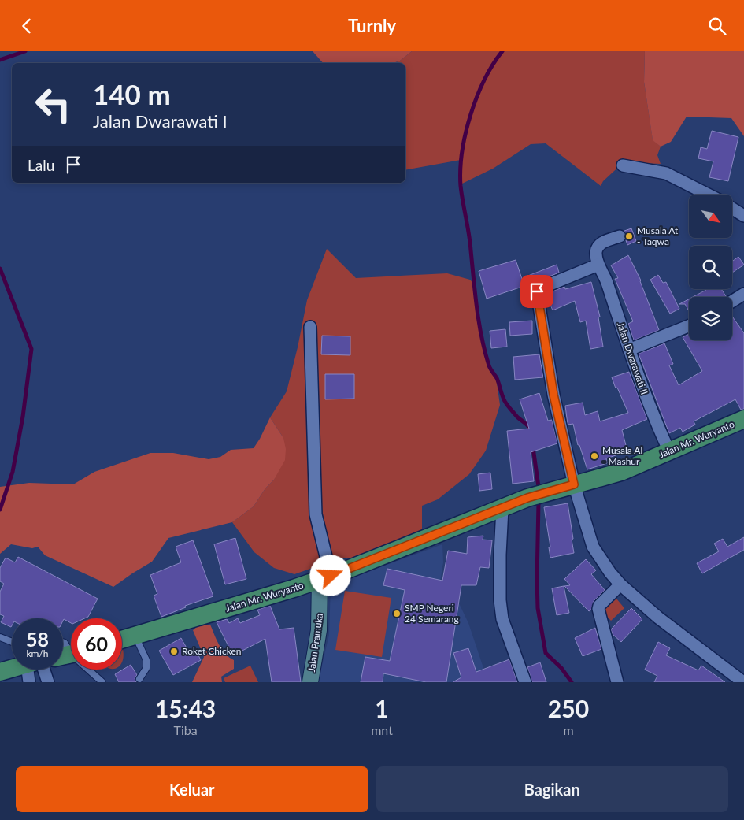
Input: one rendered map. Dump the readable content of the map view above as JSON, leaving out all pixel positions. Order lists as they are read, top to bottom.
{
  "streets": {
    "main road": ["Jalan Mr. Wuryanto", "Jalan Pramuka"],
    "street": ["Jalan Dwarawati II"]
  },
  "crossings": [
    ["Jalan Dwarawati II", "Jalan Mr. Wuryanto"],
    ["Jalan Mr. Wuryanto", "Jalan Pramuka"]
  ],
  "places": [
    "Musala At - Taqwa",
    "Musala Al - Mashur",
    "SMP Negeri 24 Semarang",
    "Roket Chicken"
  ],
  "north": "bottom right",
  "page": {
    "header": "Turnly",
    "turn": ["140 m", "Jalan Dwarawati I"],
    "then": "Lalu",
    "speed": "58 km/h",
    "limit": "60",
    "eta": [
      "15:43",
      "Tiba",
      "1",
      "mnt",
      "250",
      "m"
    ],
    "buttons": ["Keluar", "Bagikan"]
  }
}
